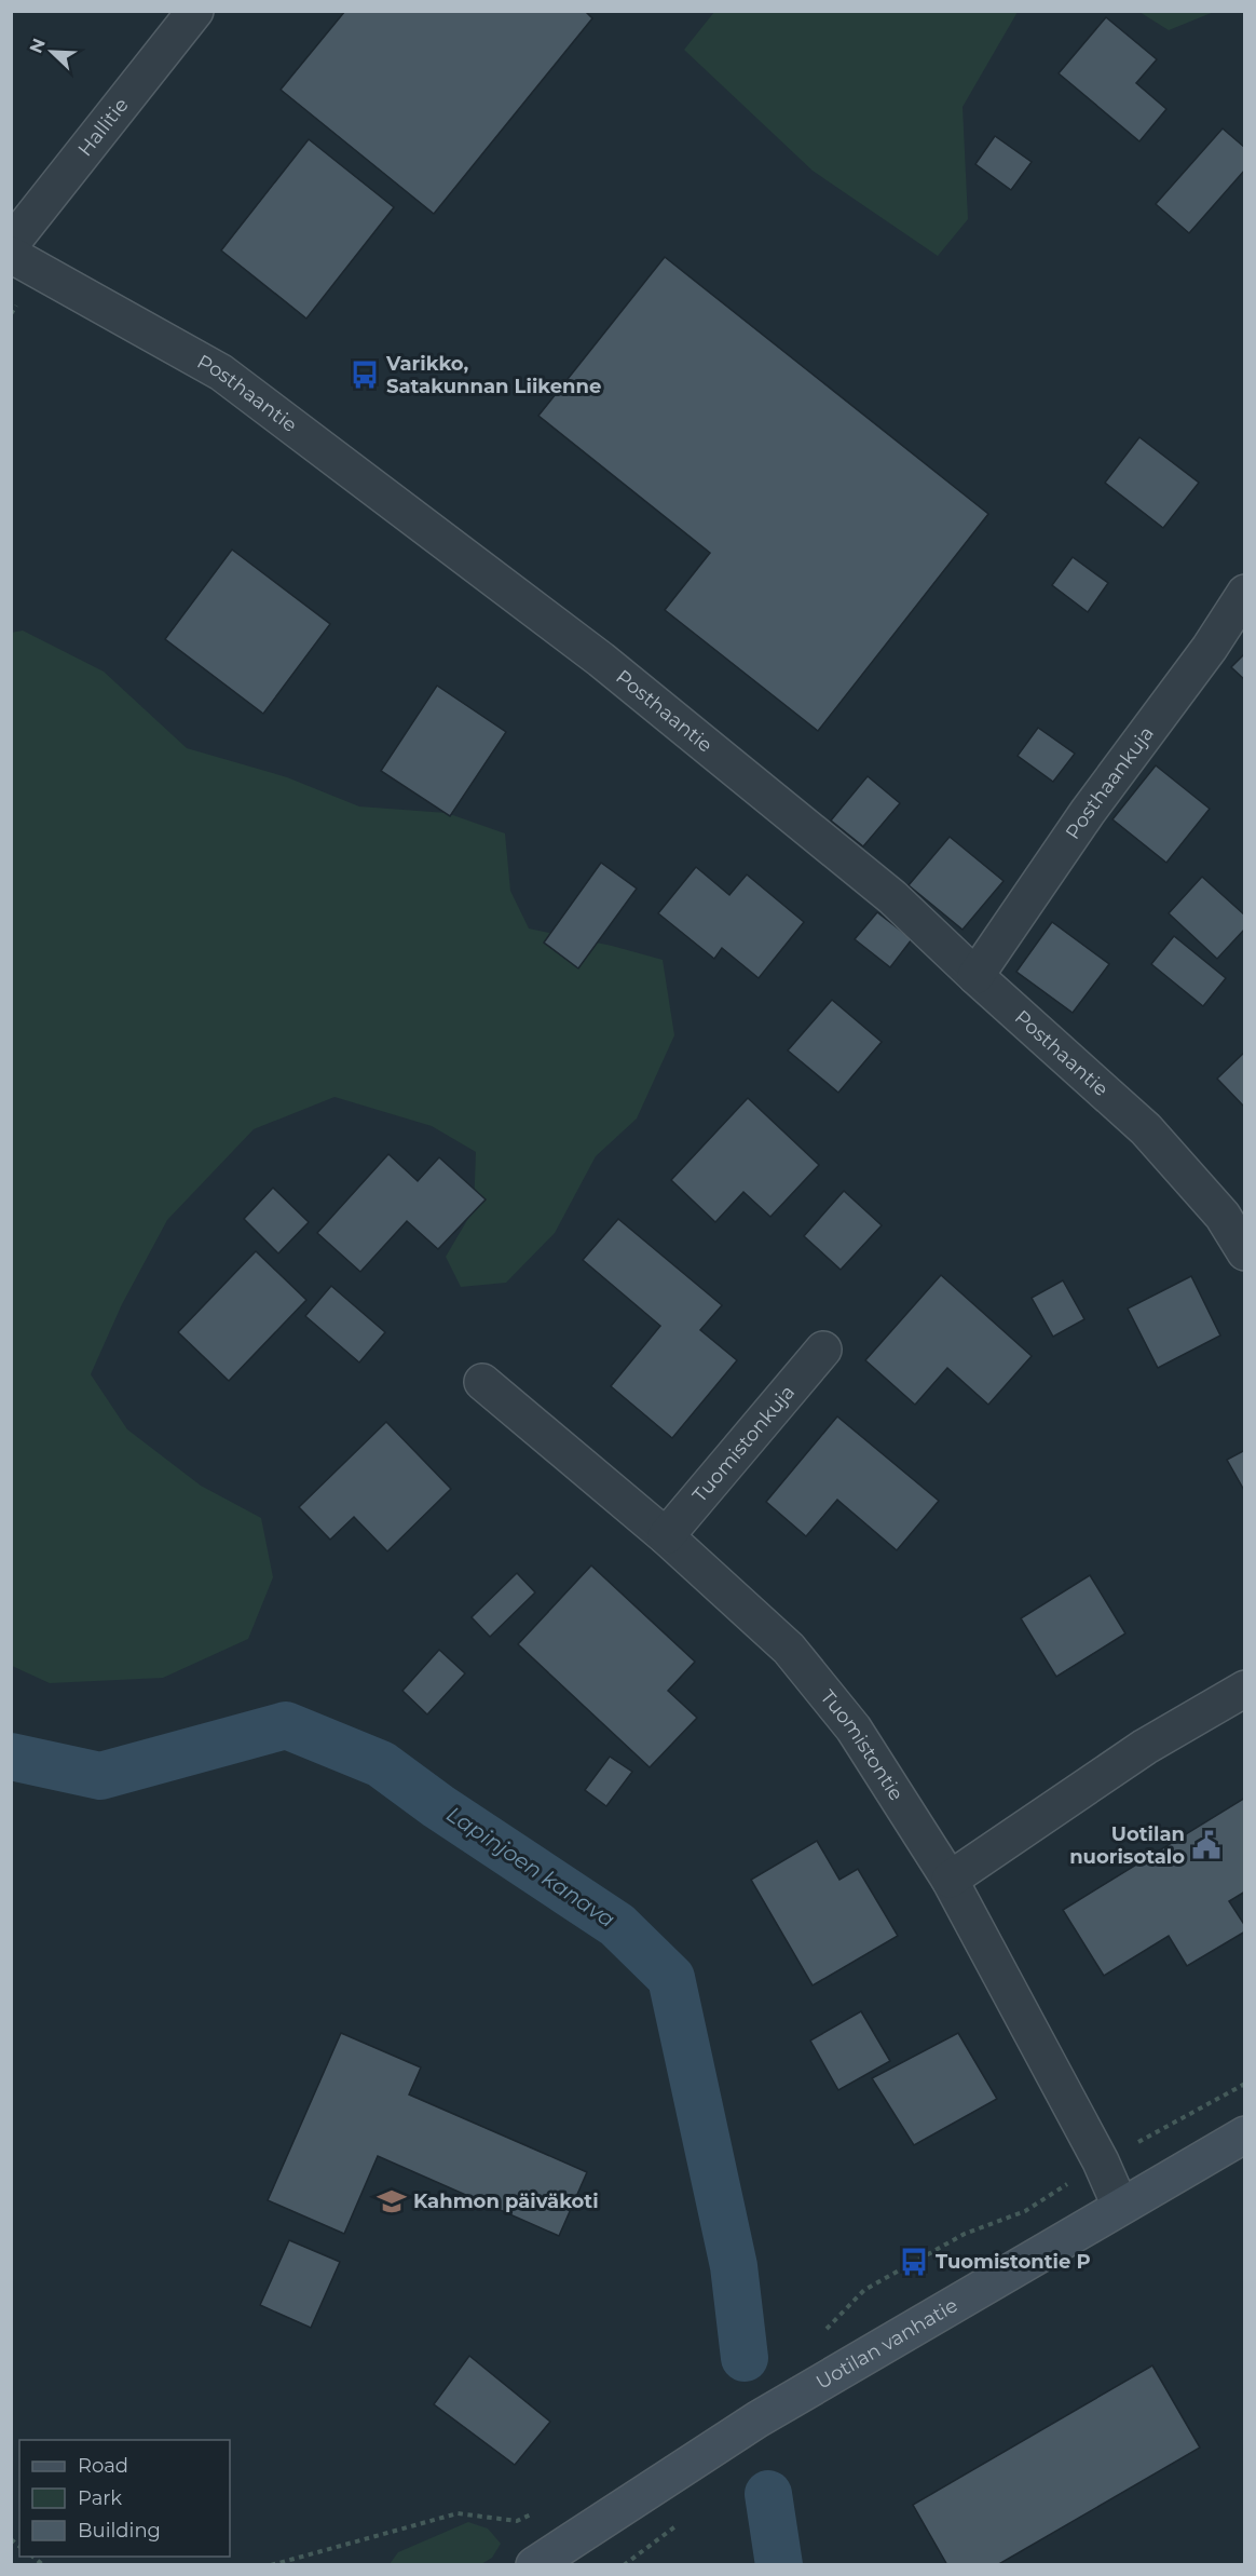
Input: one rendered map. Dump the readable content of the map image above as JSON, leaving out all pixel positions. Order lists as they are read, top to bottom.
{
  "streets": {
    "main road": ["Uotilan vanhatie"],
    "street": [
      "Hallitie",
      "Posthaantie",
      "Posthaankuja",
      "Tuomistonkuja",
      "Tuomistontie"
    ]
  },
  "crossings": [
    ["Posthaantie", "Posthaankuja"],
    ["Tuomistonkuja", "Tuomistontie"],
    ["Tuomistontie", "Uotilan vanhatie"]
  ],
  "water": ["Lapinjoen kanava"],
  "places": {
    "bus stop": ["Varikko, Satakunnan Liikenne", "Tuomistontie P"],
    "public building": ["Uotilan nuorisotalo"],
    "school or university": ["Kahmon päiväkoti"]
  },
  "legend": ["Road", "Park", "Building"],
  "north": "top left"
}
